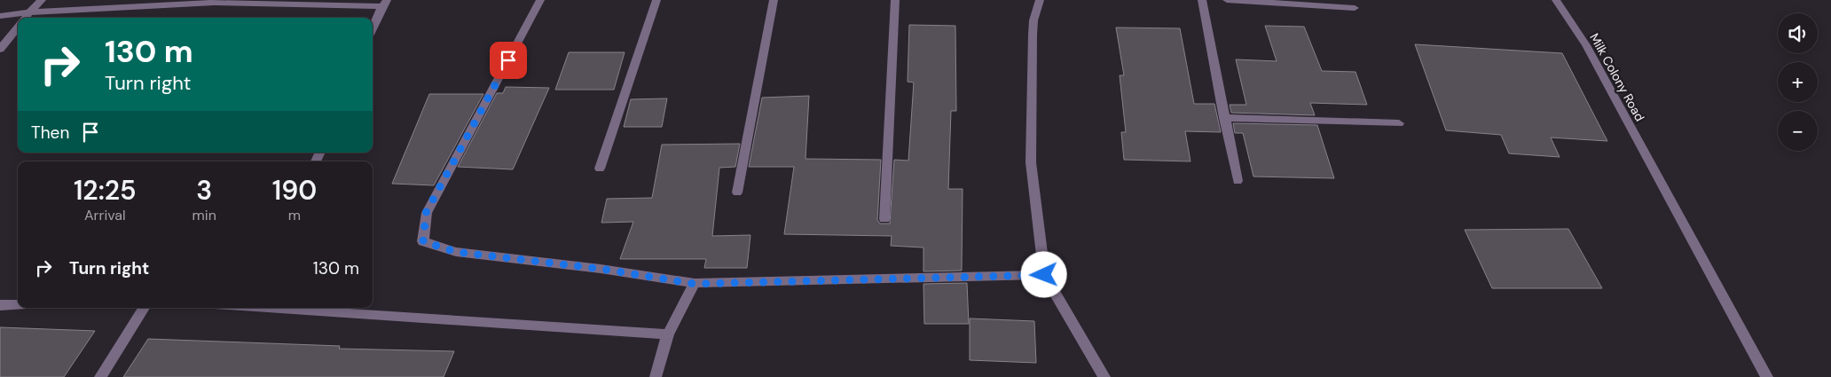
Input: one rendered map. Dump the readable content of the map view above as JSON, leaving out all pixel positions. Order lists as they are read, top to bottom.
{
  "streets": {
    "street": ["Milk Colony Road"]
  },
  "page": {
    "map_buttons": ["+", "−"],
    "turn": ["130 m", "Turn right"],
    "then": "Then",
    "eta": [
      "12:25",
      "Arrival",
      "3",
      "min",
      "190",
      "m"
    ],
    "list": [
      {
        "name": "Turn right",
        "value": "130 m"
      }
    ]
  }
}
